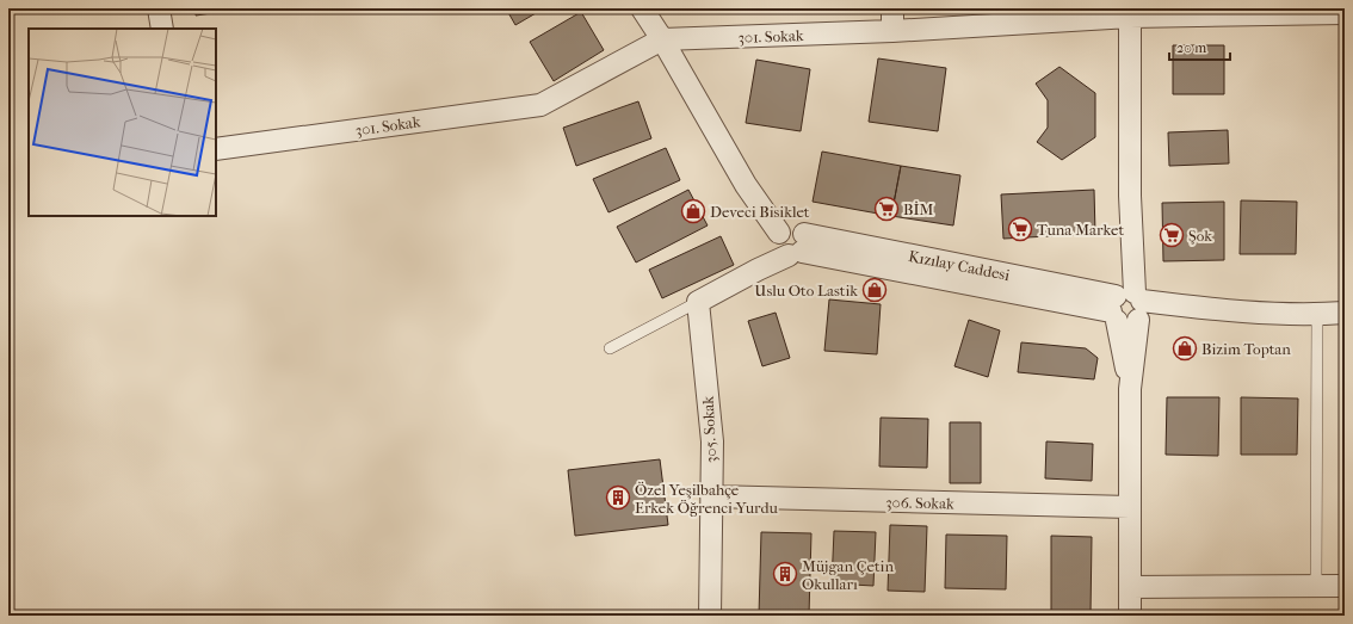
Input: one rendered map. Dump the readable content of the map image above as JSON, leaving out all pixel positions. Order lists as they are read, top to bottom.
{
  "streets": {
    "street": [
      "301. Sokak",
      "Kızılay Caddesi",
      "305. Sokak",
      "306. Sokak"
    ]
  },
  "crossings": [
    ["305. Sokak", "306. Sokak"]
  ],
  "places": {
    "supermarket": ["BİM", "Tuna Market", "Şok"],
    "shop": ["Deveci Bisiklet", "Uslu Oto Lastik", "Bizim Toptan"],
    "building": ["Özel Yeşilbahçe Erkek Öğrenci Yurdu", "Müjgan Çetin Okulları"]
  },
  "scale_bar": "20 m"
}
